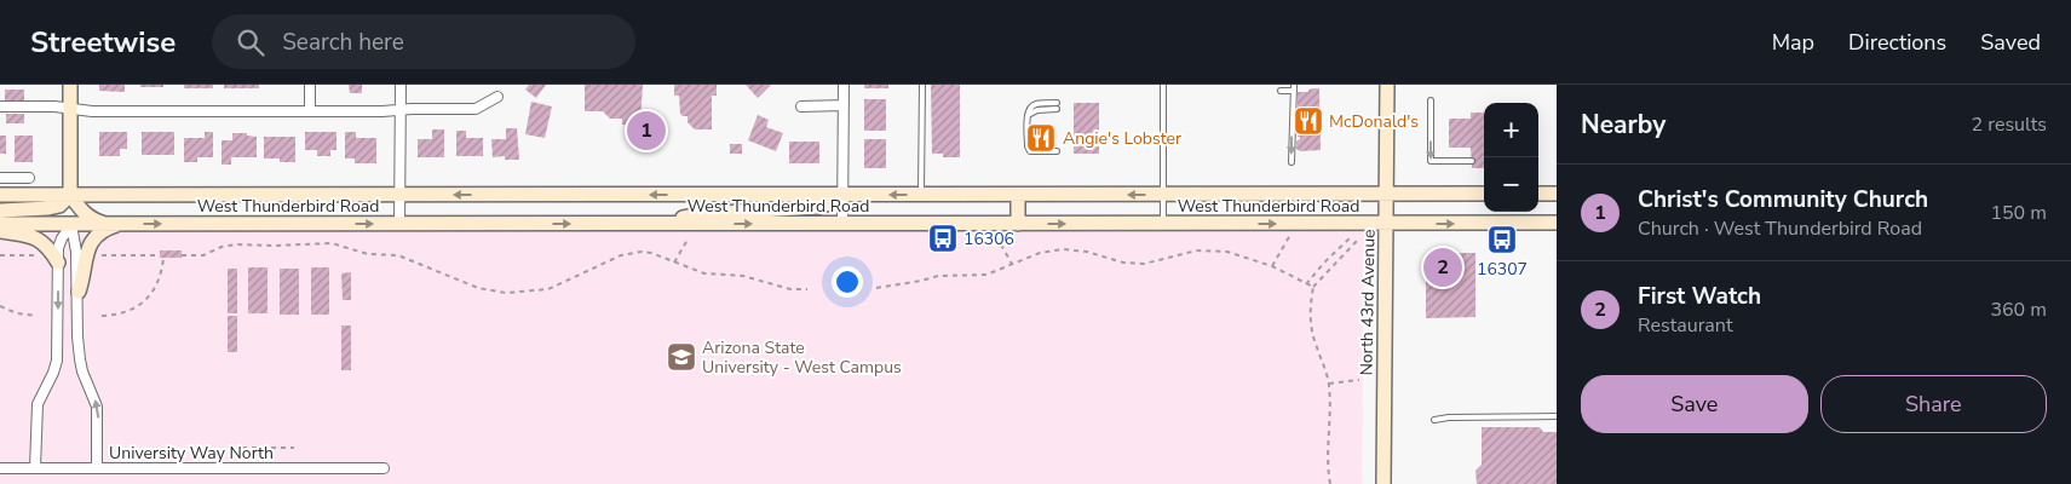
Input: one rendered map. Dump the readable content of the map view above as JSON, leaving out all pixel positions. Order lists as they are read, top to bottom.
{
  "streets": {
    "main road": ["West Thunderbird Road", "North 43rd Avenue"],
    "street": ["University Way North"]
  },
  "crossings": [
    ["West Thunderbird Road", "North 43rd Avenue"]
  ],
  "places": {
    "restaurant": ["McDonald's", "Angie's Lobster"],
    "bus stop": ["16306", "16307"],
    "school or university": ["Arizona State University - West Campus"]
  },
  "page": {
    "header": "Streetwise",
    "search": "Search here",
    "nav": ["Map", "Directions", "Saved"],
    "heading": ["Nearby", "2 results"],
    "map_buttons": ["+", "−"],
    "pins": ["1", "2"],
    "list": [
      {
        "mark": "1",
        "name": "Christ's Community Church",
        "note": "Church · West Thunderbird Road",
        "value": "150 m"
      },
      {
        "mark": "2",
        "name": "First Watch",
        "note": "Restaurant",
        "value": "360 m"
      }
    ],
    "buttons": ["Save", "Share"]
  }
}
